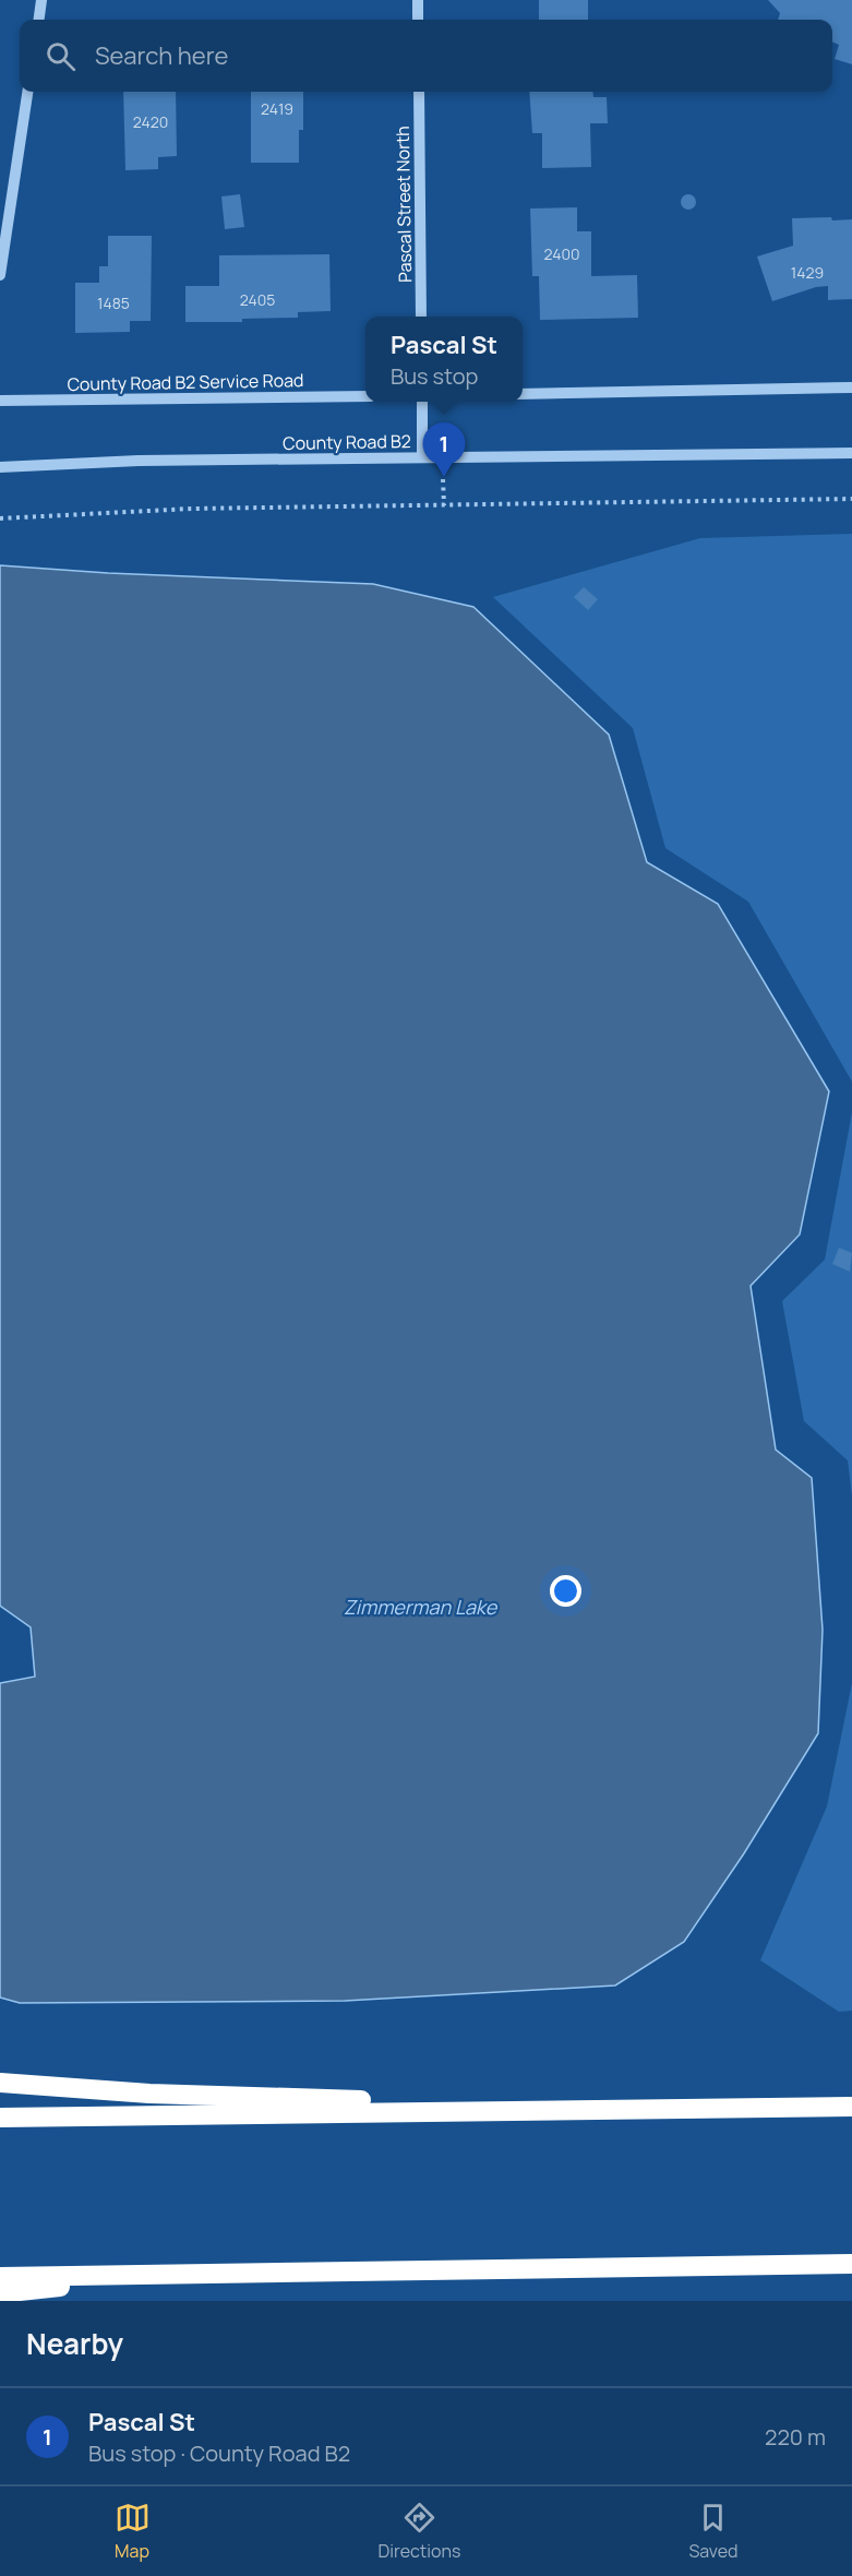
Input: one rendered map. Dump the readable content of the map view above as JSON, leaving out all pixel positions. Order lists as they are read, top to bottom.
{
  "streets": {
    "street": ["Pascal Street North", "County Road B2 Service Road", "County Road B2"]
  },
  "water": ["Zimmerman Lake"],
  "house_numbers": [
    "2419",
    "2420",
    "2400",
    "1429",
    "2405",
    "1485"
  ],
  "page": {
    "search": "Search here",
    "popup": ["Pascal St", "Bus stop"],
    "pins": "1",
    "heading": "Nearby",
    "list": [
      {
        "mark": "1",
        "name": "Pascal St",
        "note": "Bus stop · County Road B2",
        "value": "220 m"
      }
    ],
    "nav": ["Map", "Directions", "Saved"]
  }
}
